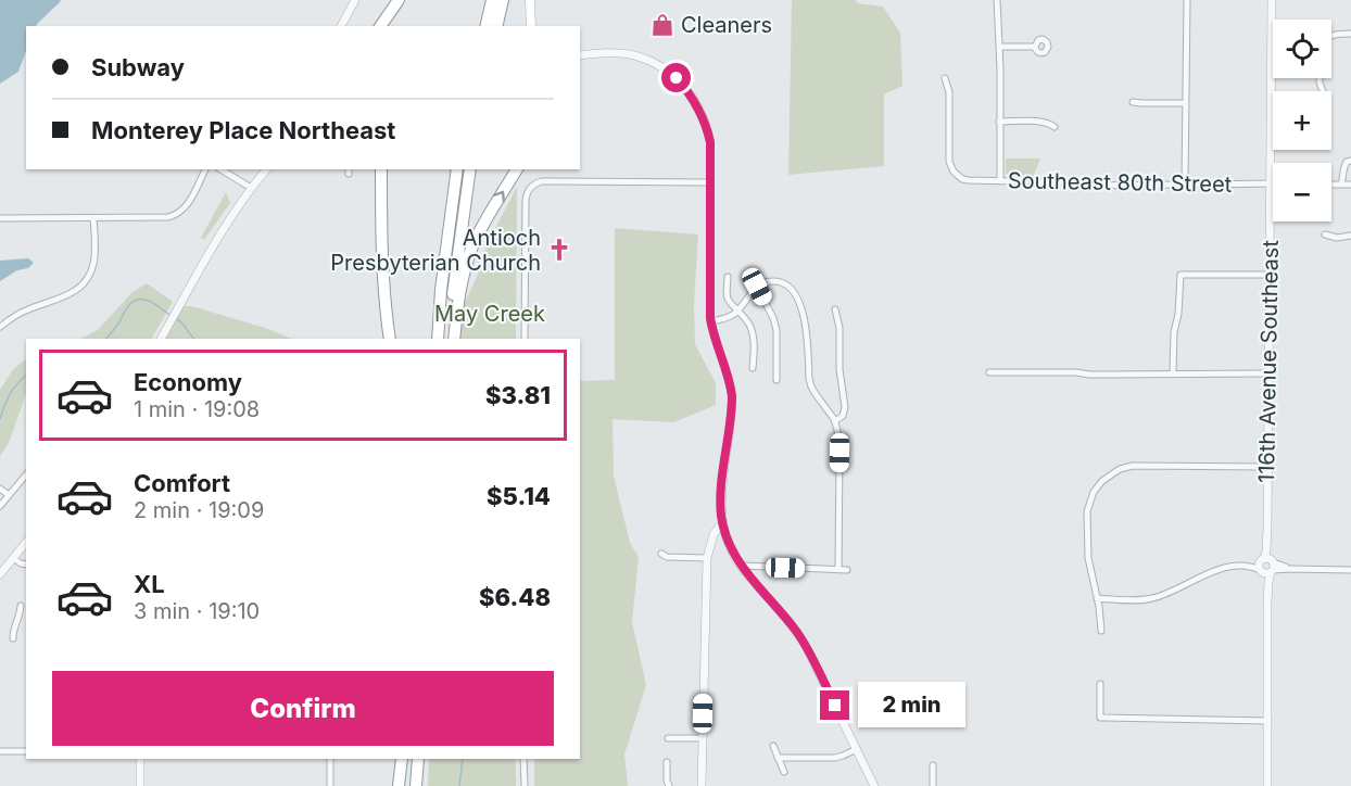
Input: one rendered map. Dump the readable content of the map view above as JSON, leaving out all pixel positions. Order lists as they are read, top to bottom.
{
  "streets": {
    "street": ["Southeast 80th Street", "116th Avenue Southeast"]
  },
  "crossings": [
    ["Southeast 80th Street", "116th Avenue Southeast"]
  ],
  "parks": ["May Creek"],
  "places": {
    "shop": ["Cleaners"],
    "church": ["Antioch Presbyterian Church"]
  },
  "page": {
    "map_buttons": ["+", "−"],
    "banner": ["Subway", "Monterey Place Northeast"],
    "list": [
      {
        "name": "Economy",
        "note": "1 min · 19:08",
        "value": "$3.81"
      },
      {
        "name": "Comfort",
        "note": "2 min · 19:09",
        "value": "$5.14"
      },
      {
        "name": "XL",
        "note": "3 min · 19:10",
        "value": "$6.48"
      }
    ],
    "buttons": "Confirm",
    "bubble": "2 min"
  }
}
